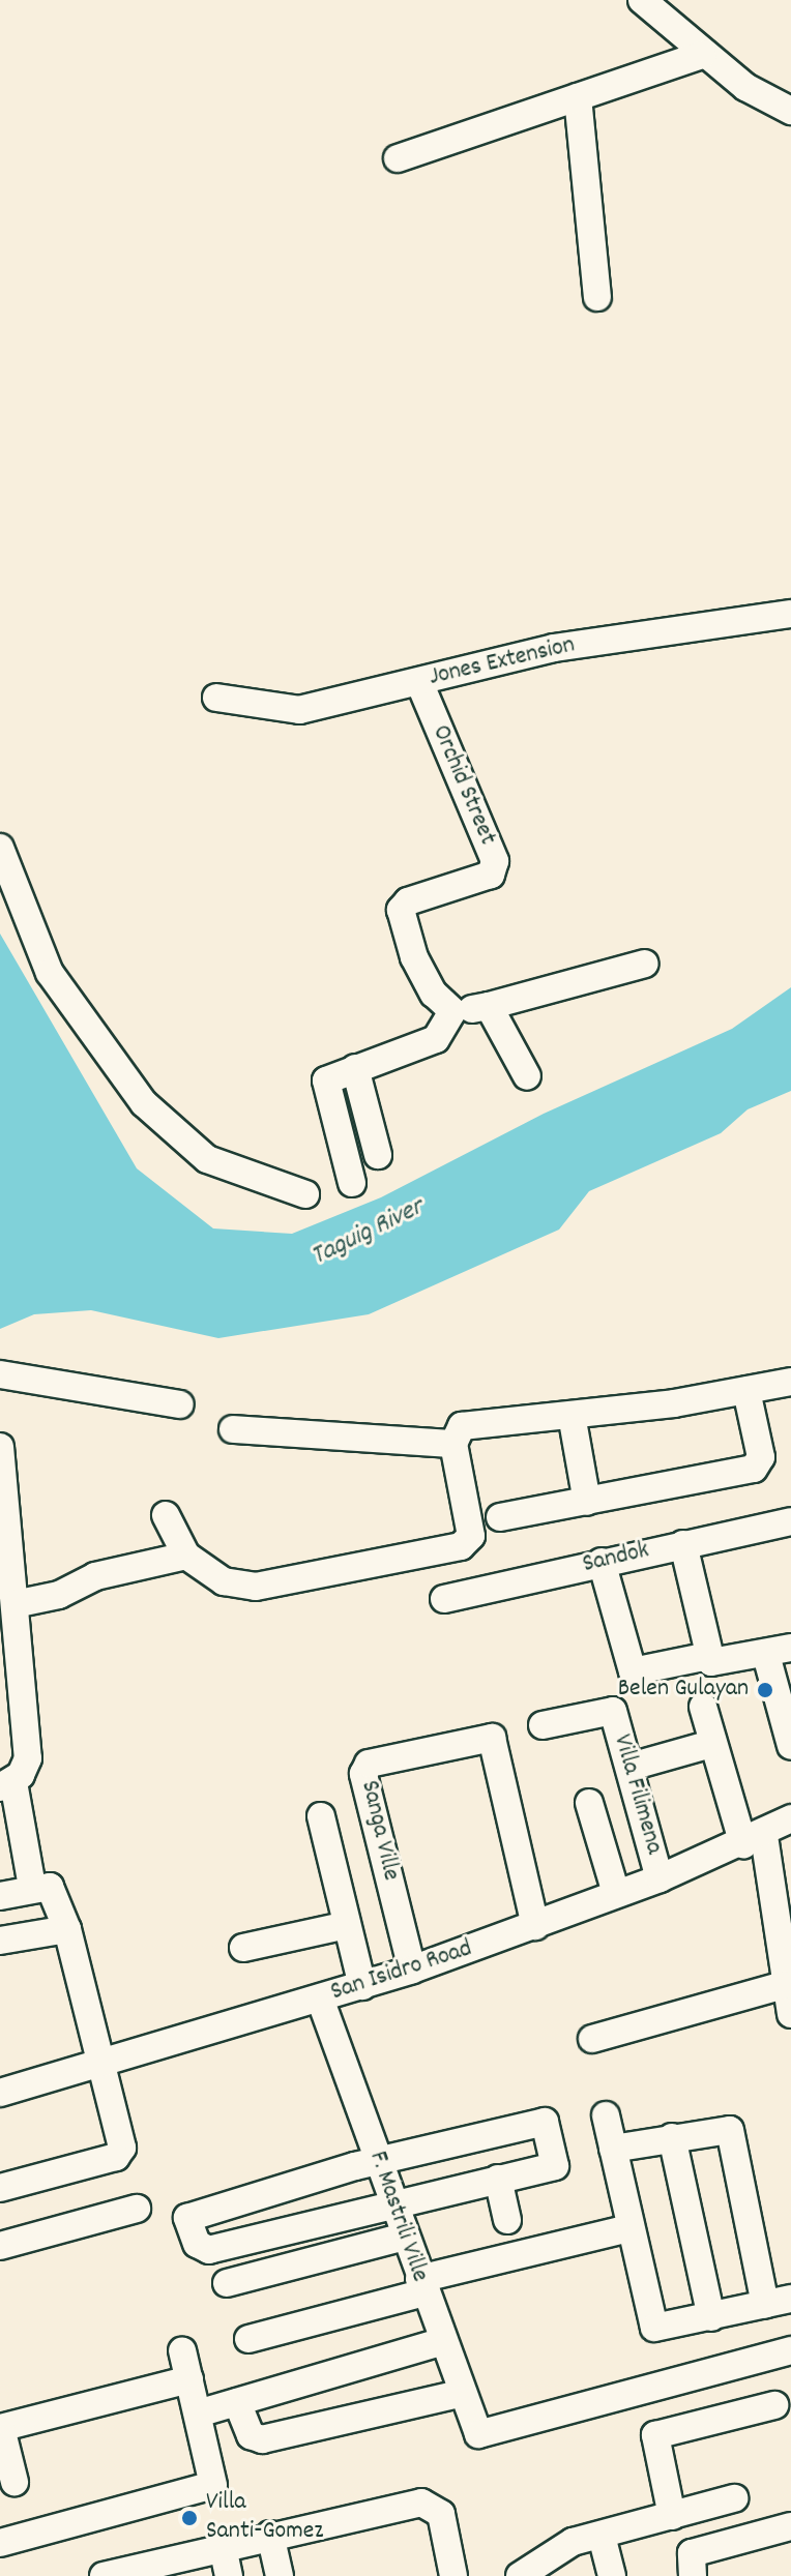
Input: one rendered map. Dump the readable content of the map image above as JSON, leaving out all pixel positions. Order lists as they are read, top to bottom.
{
  "streets": {
    "street": [
      "Jones Extension",
      "Orchid Street",
      "Sandok",
      "Villa Filimena",
      "Sanga Ville",
      "San Isidro Road",
      "F. Mastrili Ville"
    ]
  },
  "crossings": [
    ["Jones Extension", "Orchid Street"],
    ["Villa Filimena", "San Isidro Road"],
    ["Sanga Ville", "San Isidro Road"],
    ["San Isidro Road", "F. Mastrili Ville"]
  ],
  "water": ["Taguig River"],
  "places": ["Belen Gulayan", "Villa Santi-Gomez"]
}
